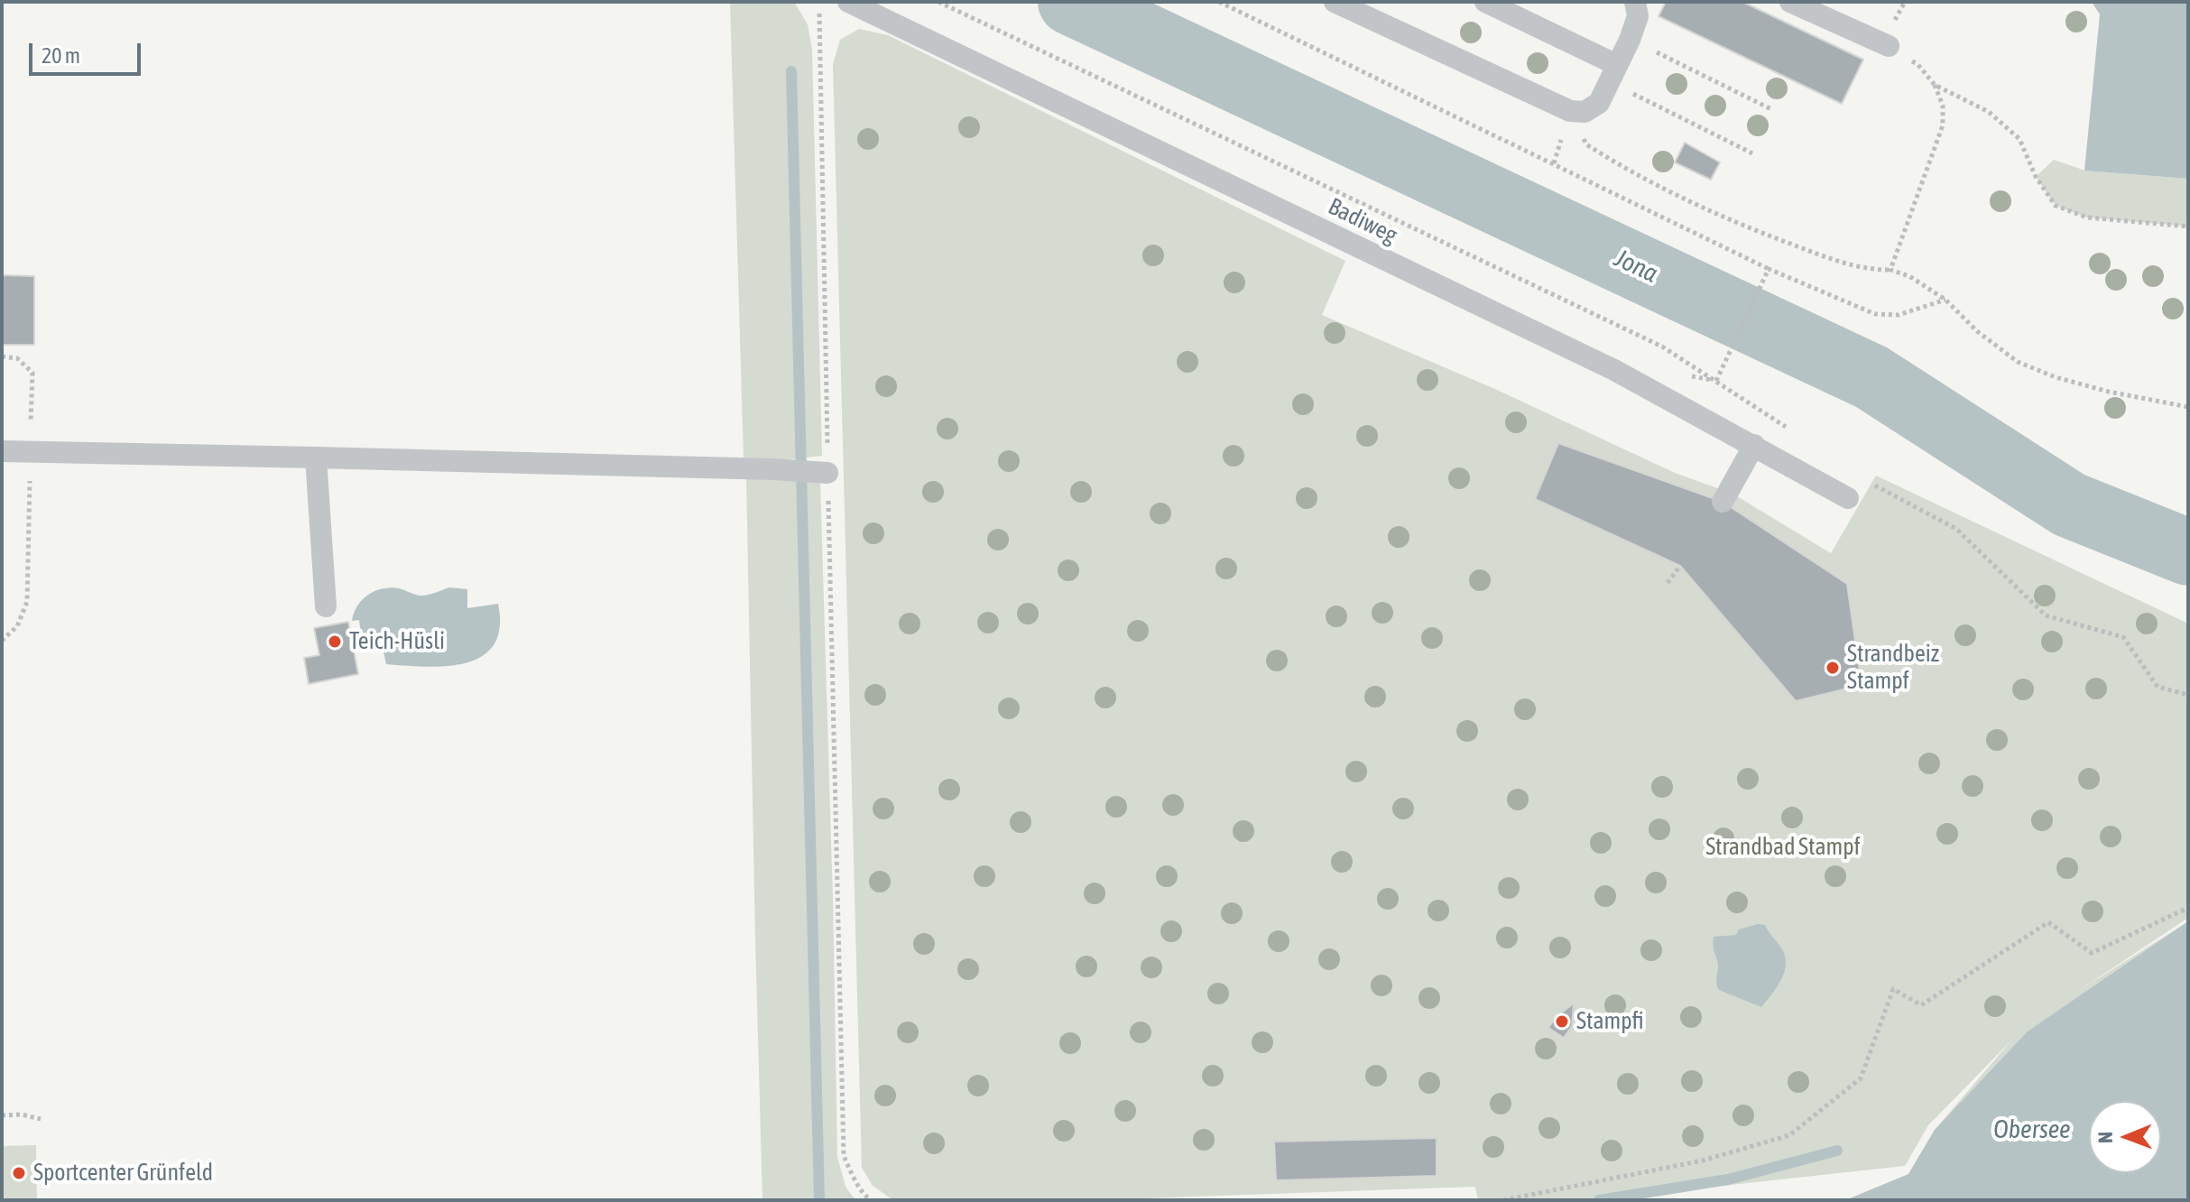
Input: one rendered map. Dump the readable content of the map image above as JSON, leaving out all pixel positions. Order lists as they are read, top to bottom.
{
  "streets": {
    "lane": ["Badiweg"]
  },
  "water": ["Jona", "Obersee"],
  "parks": ["Strandbad Stampf"],
  "places": [
    "Teich-Hüsli",
    "Strandbeiz Stampf",
    "Stampfi",
    "Sportcenter Grünfeld"
  ],
  "scale_bar": "20 m",
  "north": "left"
}
